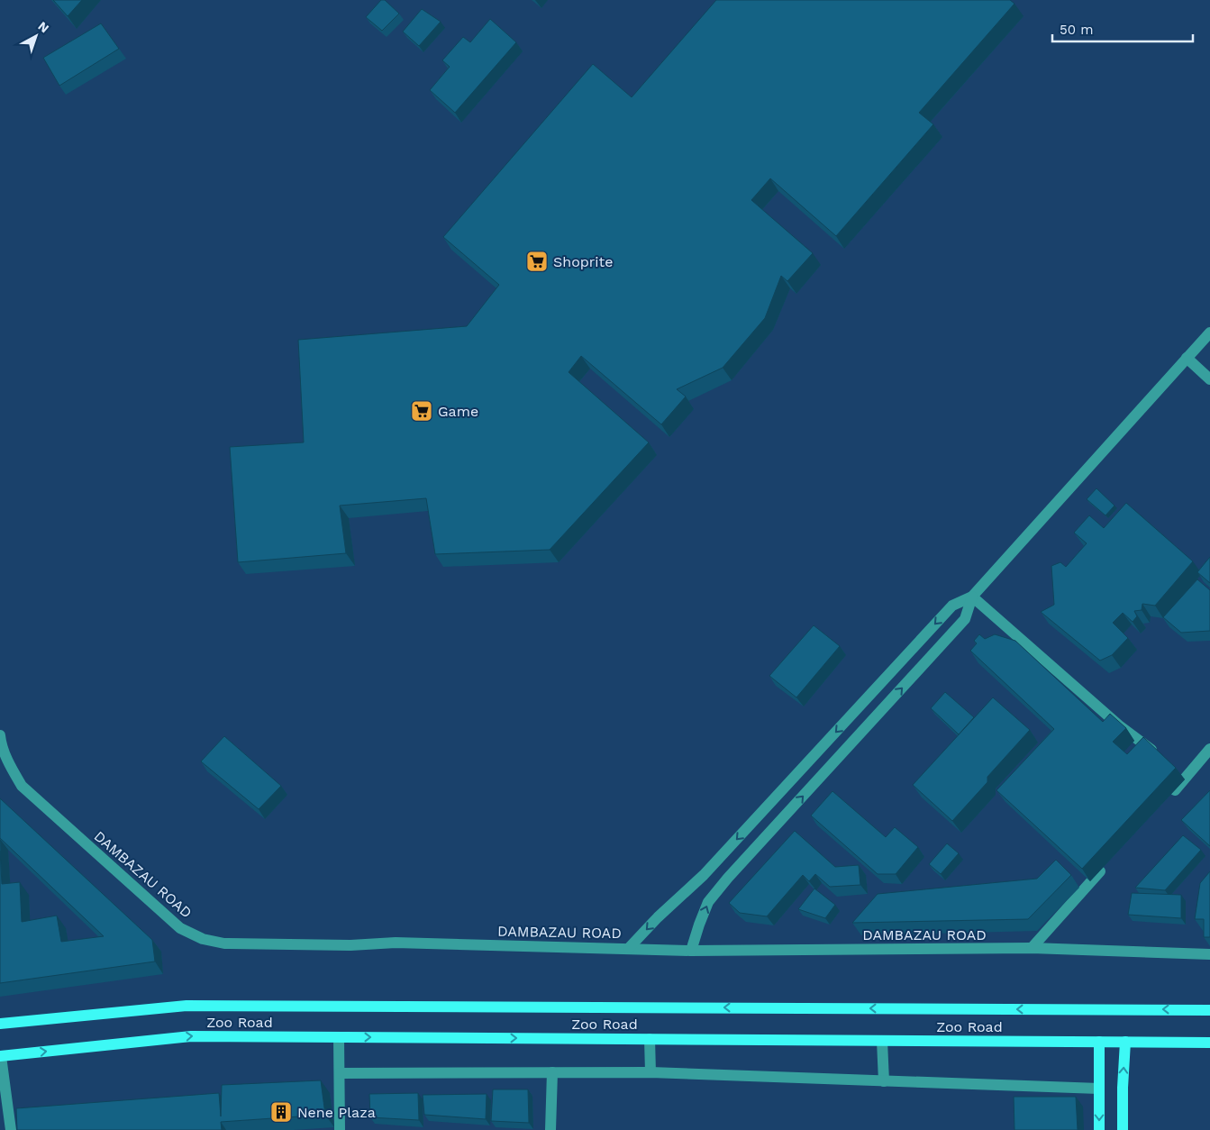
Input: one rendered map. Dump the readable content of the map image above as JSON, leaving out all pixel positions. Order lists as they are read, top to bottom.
{
  "streets": {
    "main road": ["Zoo Road"],
    "street": ["DAMBAZAU ROAD"]
  },
  "places": {
    "supermarket": ["Shoprite", "Game"],
    "building": ["Nene Plaza"]
  },
  "scale_bar": "50 m",
  "north": "top right"
}
